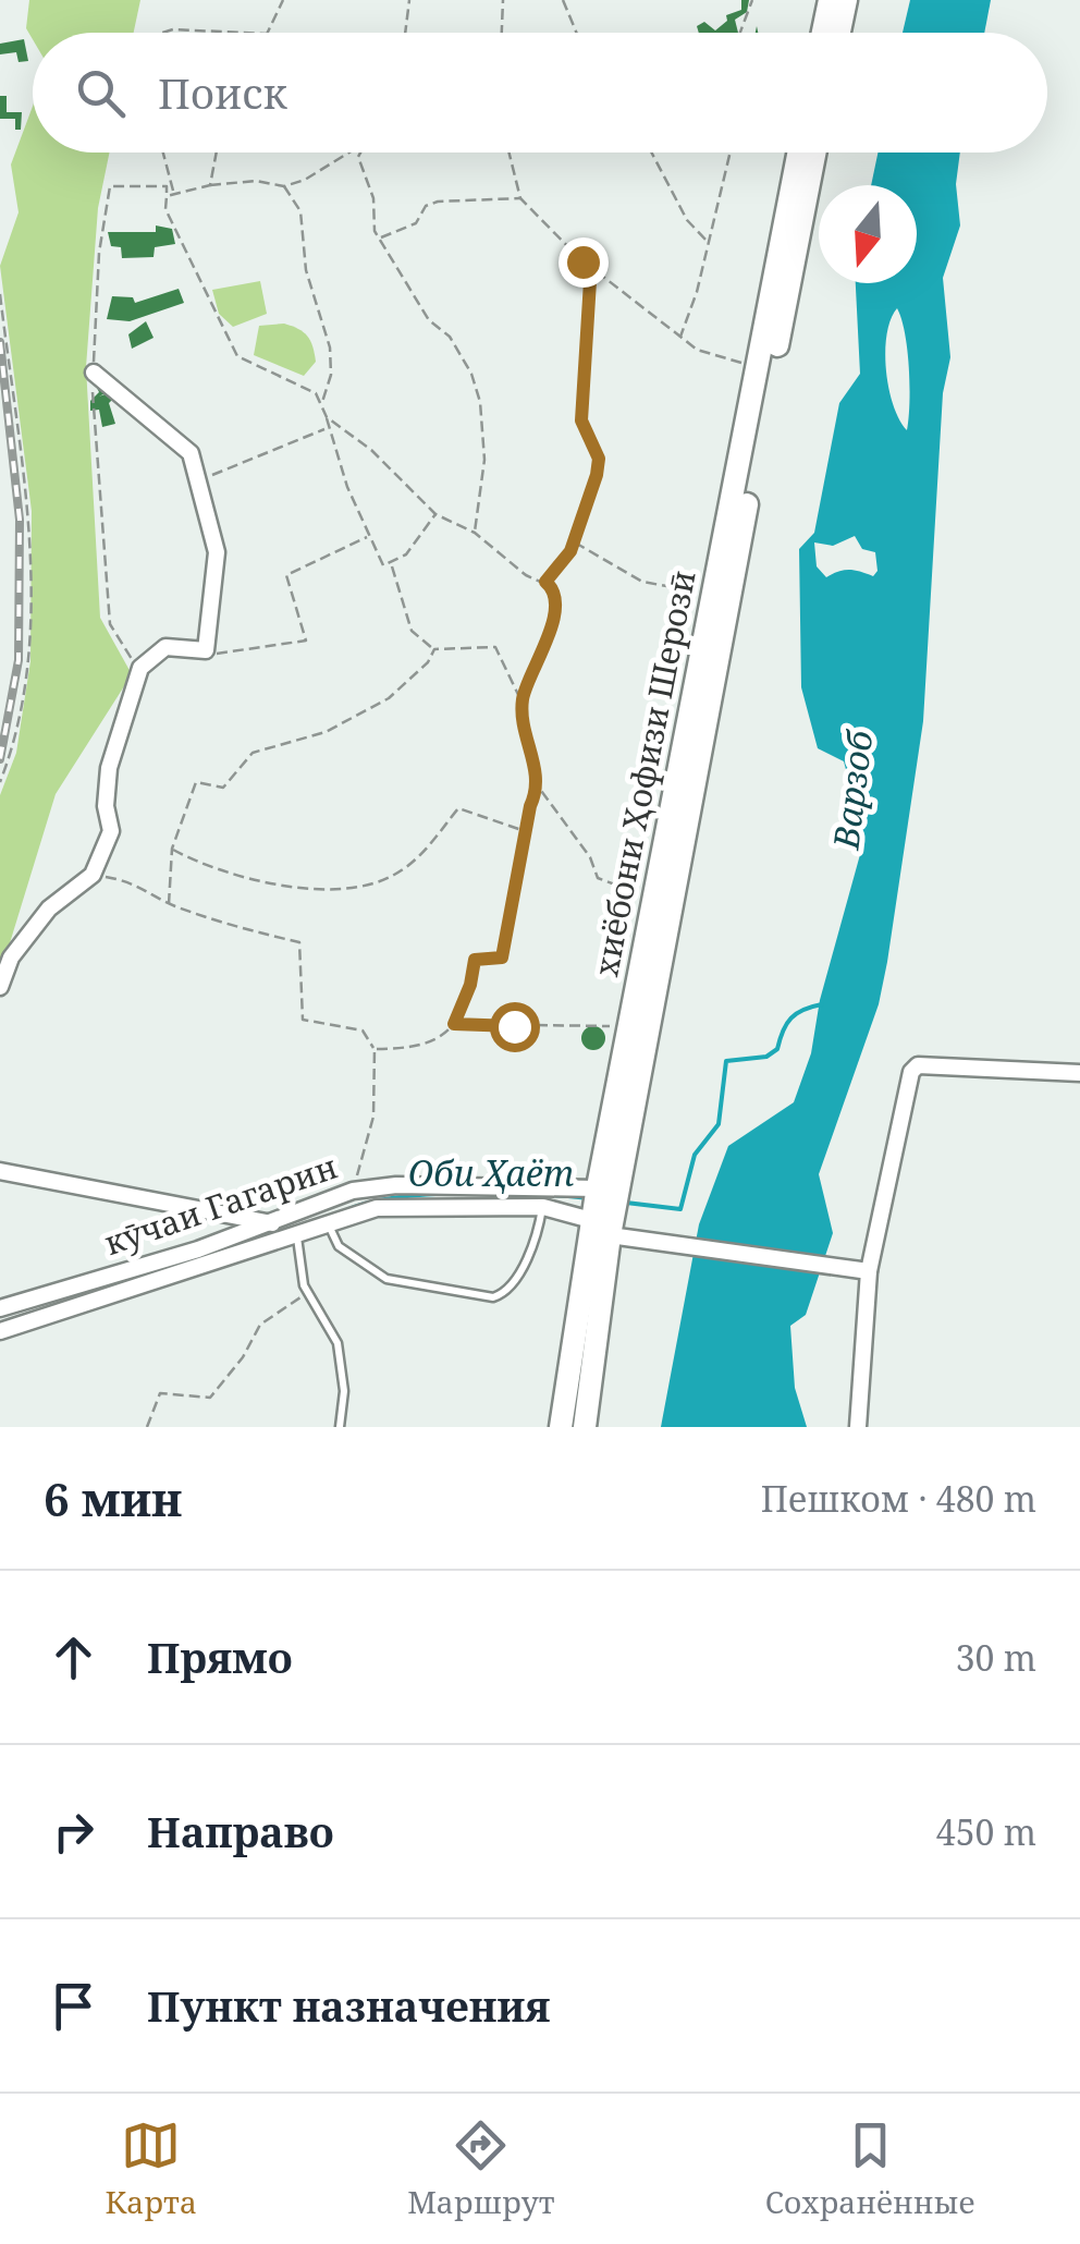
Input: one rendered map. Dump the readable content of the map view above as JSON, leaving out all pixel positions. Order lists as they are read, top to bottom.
{
  "streets": {
    "main road": ["хиёбони Ҳофизи Шерозӣ"],
    "street": ["кӯчаи Гагарин"]
  },
  "crossings": [
    ["хиёбони Ҳофизи Шерозӣ", "кӯчаи Гагарин"]
  ],
  "water": ["Варзоб", "Оби Ҳаёт"],
  "north": "bottom",
  "page": {
    "search": "Поиск",
    "heading": ["6 мин", "Пешком · 480 m"],
    "list": [
      ["Прямо", "30 m"],
      ["Направо", "450 m"],
      "Пункт назначения"
    ],
    "nav": ["Карта", "Маршрут", "Сохранённые"]
  }
}
